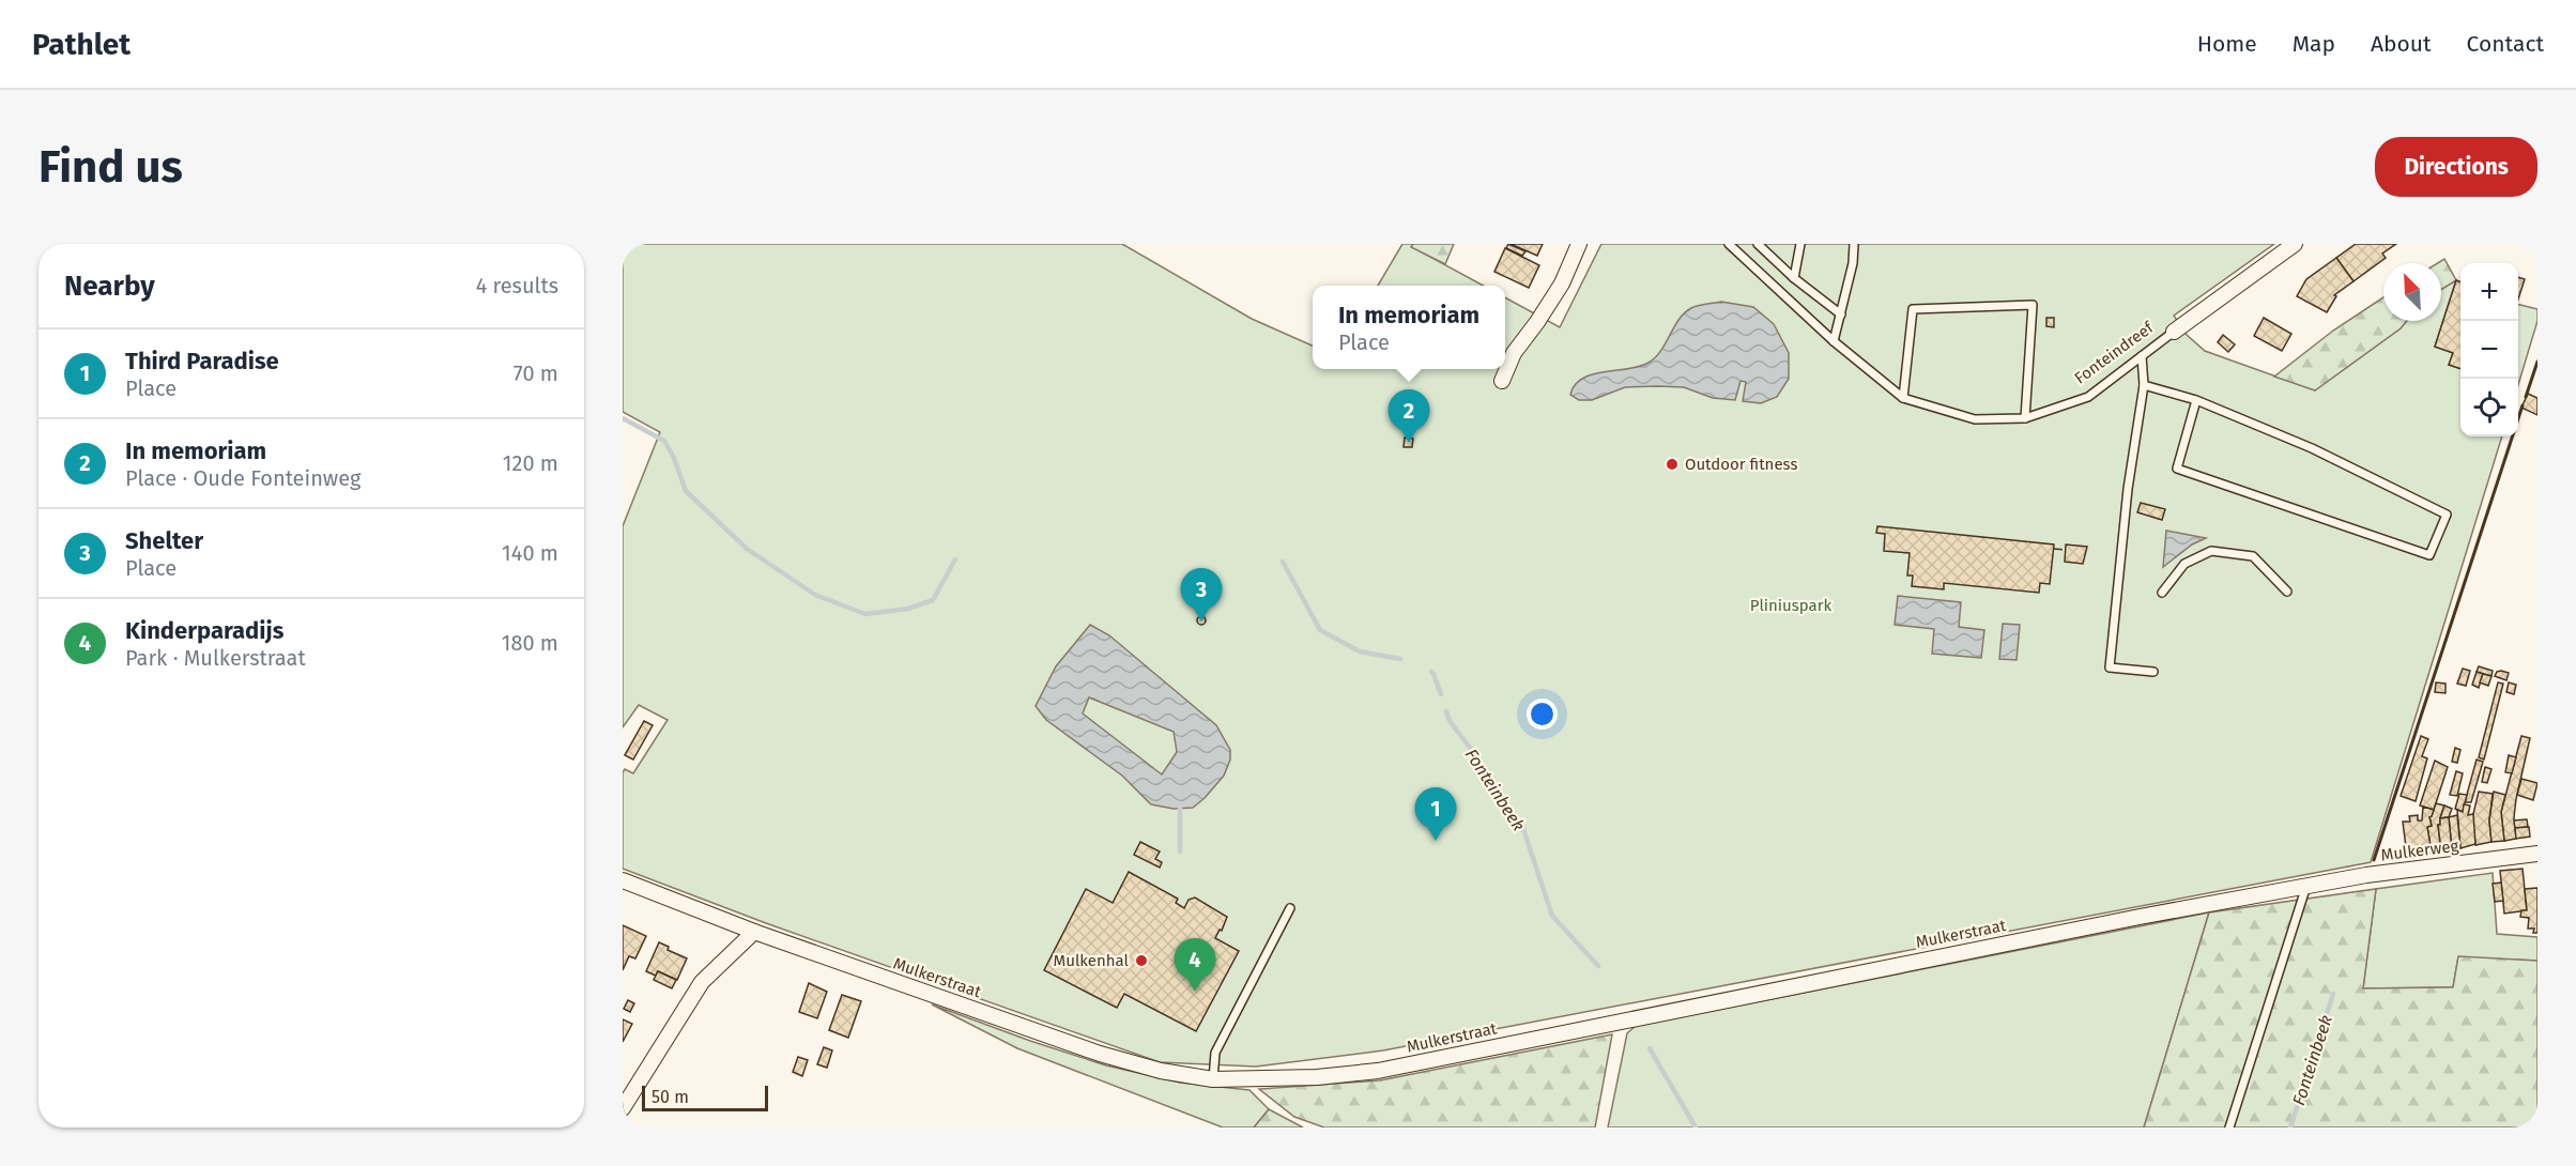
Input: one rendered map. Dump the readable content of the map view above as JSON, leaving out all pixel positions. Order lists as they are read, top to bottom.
{
  "streets": {
    "street": ["Fonteindreef", "Mulkerweg", "Mulkerstraat"]
  },
  "crossings": [
    ["Mulkerweg", "Mulkerstraat"]
  ],
  "water": ["Fonteinbeek"],
  "parks": ["Pliniuspark"],
  "places": ["Outdoor fitness", "Mulkenhal"],
  "scale_bar": "50 m",
  "north": "top left",
  "page": {
    "header": "Pathlet",
    "nav": [
      "Home",
      "Map",
      "About",
      "Contact"
    ],
    "buttons": "Directions",
    "title": "Find us",
    "heading": ["Nearby", "4 results"],
    "map_buttons": ["+", "−"],
    "popup": ["In memoriam", "Place"],
    "list": [
      {
        "mark": "1",
        "name": "Third Paradise",
        "note": "Place",
        "value": "70 m"
      },
      {
        "mark": "2",
        "name": "In memoriam",
        "note": "Place · Oude Fonteinweg",
        "value": "120 m"
      },
      {
        "mark": "3",
        "name": "Shelter",
        "note": "Place",
        "value": "140 m"
      },
      {
        "mark": "4",
        "name": "Kinderparadijs",
        "note": "Park · Mulkerstraat",
        "value": "180 m"
      }
    ],
    "pins": [
      "2",
      "3",
      "1",
      "4"
    ],
    "scale": "50 m"
  }
}
